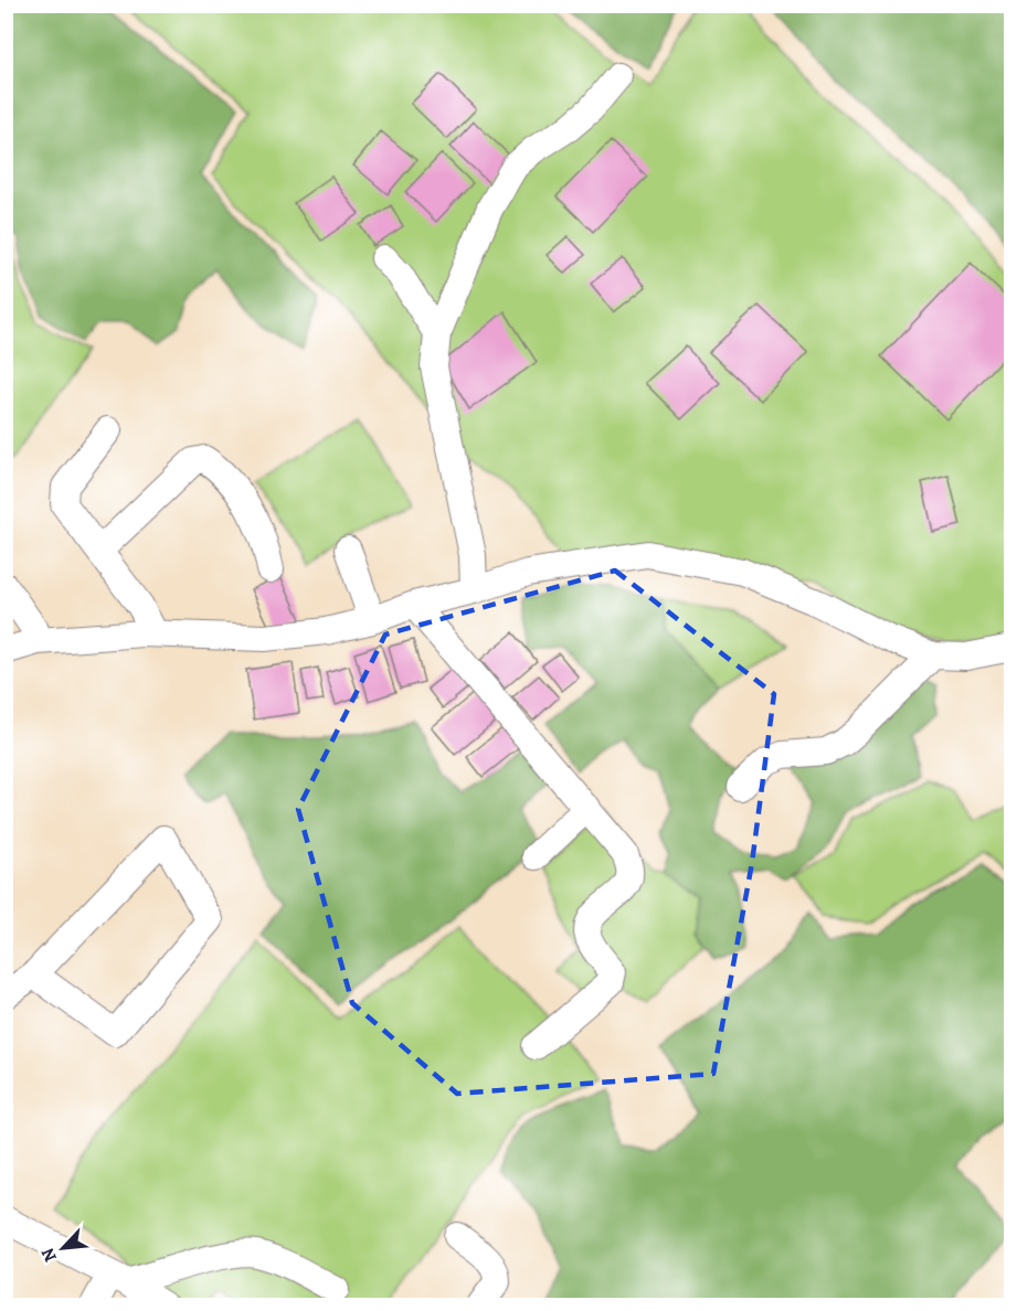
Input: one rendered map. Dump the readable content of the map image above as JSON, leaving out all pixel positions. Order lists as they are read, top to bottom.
{
  "north": "bottom left"
}
